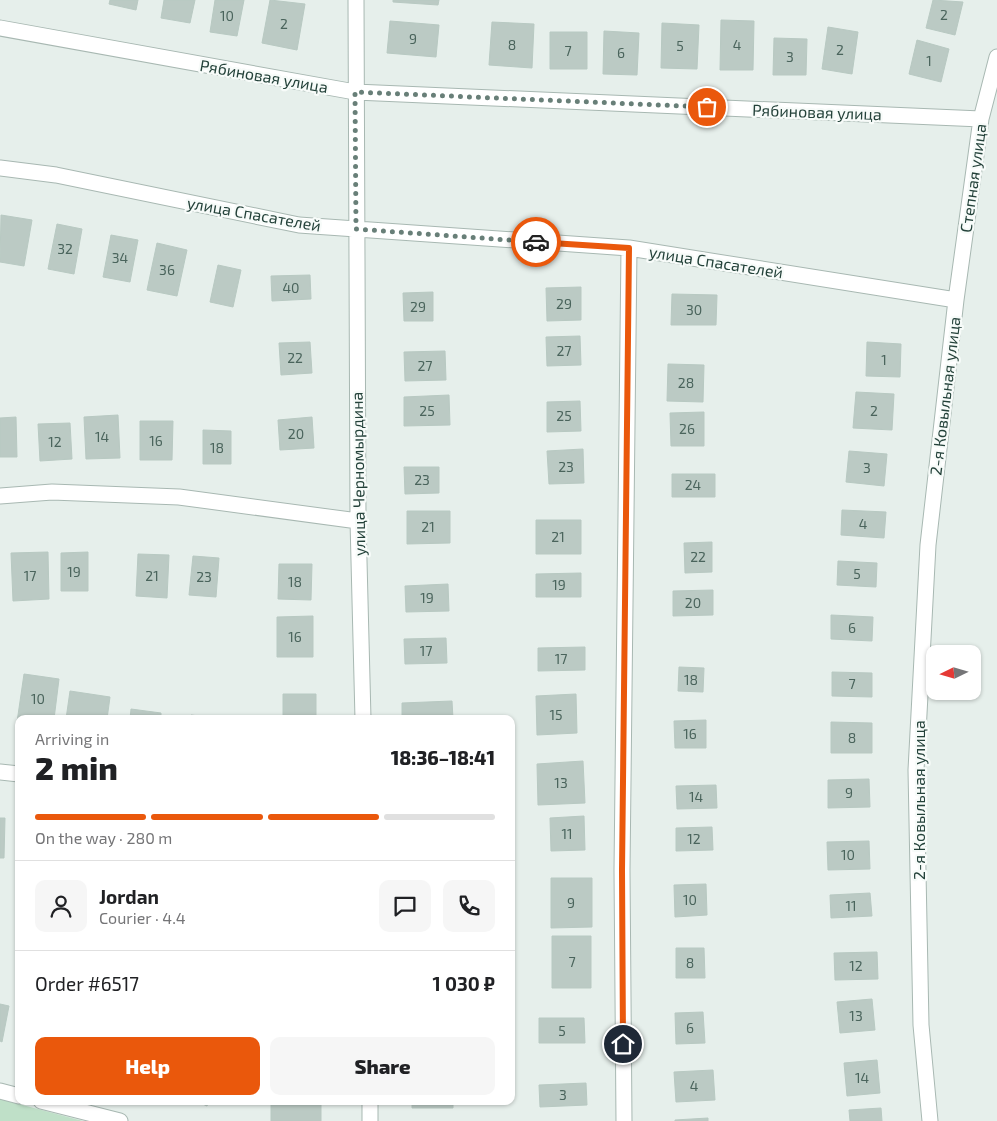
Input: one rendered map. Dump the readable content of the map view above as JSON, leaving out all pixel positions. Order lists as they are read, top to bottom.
{
  "streets": {
    "street": [
      "Рябиновая улица",
      "Степная улица",
      "улица Спасателей",
      "2-я Ковыльная улица",
      "улица Черномырдина"
    ]
  },
  "crossings": [
    ["Рябиновая улица", "Степная улица"],
    ["Рябиновая улица", "улица Черномырдина"],
    ["Степная улица", "улица Спасателей"],
    ["Степная улица", "2-я Ковыльная улица"],
    ["улица Спасателей", "2-я Ковыльная улица"],
    ["улица Спасателей", "улица Черномырдина"]
  ],
  "house_numbers": [
    "2",
    "10",
    "2",
    "9",
    "8",
    "4",
    "5",
    "2",
    "7",
    "6",
    "3",
    "1",
    "32",
    "34",
    "36",
    "40",
    "29",
    "29",
    "30",
    "27",
    "22",
    "1",
    "27",
    "28",
    "25",
    "2",
    "25",
    "26",
    "20",
    "14",
    "16",
    "12",
    "18",
    "23",
    "3",
    "23",
    "24",
    "4",
    "21",
    "21",
    "22",
    "19",
    "5",
    "17",
    "21",
    "23",
    "18",
    "19",
    "19",
    "20",
    "6",
    "16",
    "17",
    "17",
    "18",
    "7",
    "10",
    "15",
    "16",
    "8",
    "13",
    "9",
    "14",
    "11",
    "12",
    "10",
    "10",
    "9",
    "11",
    "7",
    "8",
    "12",
    "13",
    "6",
    "5",
    "14",
    "4",
    "3"
  ],
  "north": "left",
  "page": {
    "heading": ["2 min", "Arriving in", "18:36–18:41"],
    "panel": [
      "Jordan",
      "Courier · 4.4",
      "Order #6517",
      "1 030 ₽"
    ],
    "bar": "On the way · 280 m",
    "buttons": ["Help", "Share"]
  }
}
